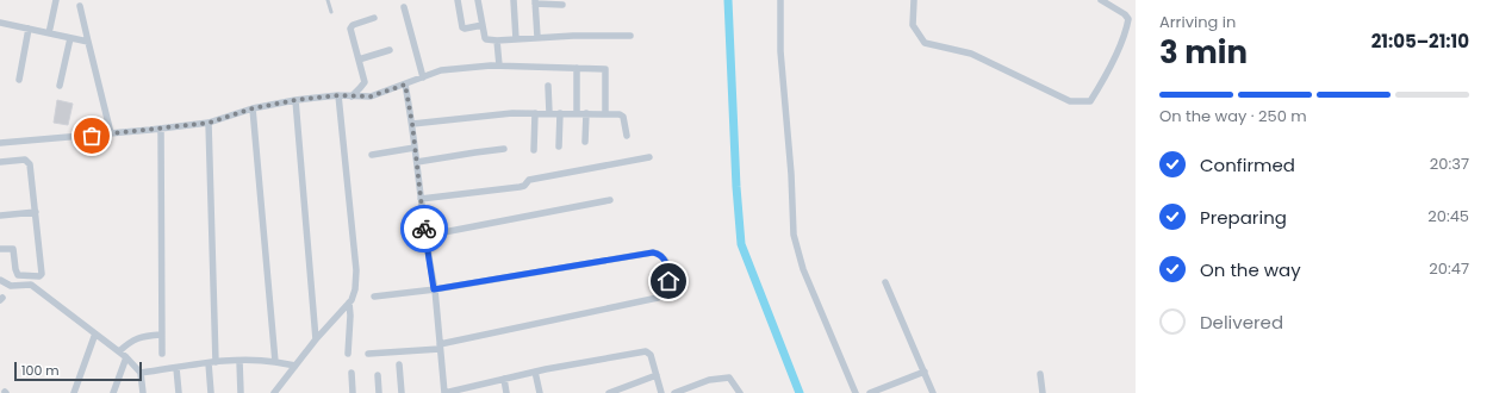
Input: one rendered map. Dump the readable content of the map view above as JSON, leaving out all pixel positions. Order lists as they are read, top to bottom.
{
  "scale_bar": "100 m",
  "page": {
    "heading": ["3 min", "Arriving in", "21:05–21:10"],
    "bar": "On the way · 250 m",
    "list": [
      ["Confirmed", "20:37"],
      ["Preparing", "20:45"],
      ["On the way", "20:47"],
      "Delivered"
    ],
    "scale": "100 m"
  }
}
